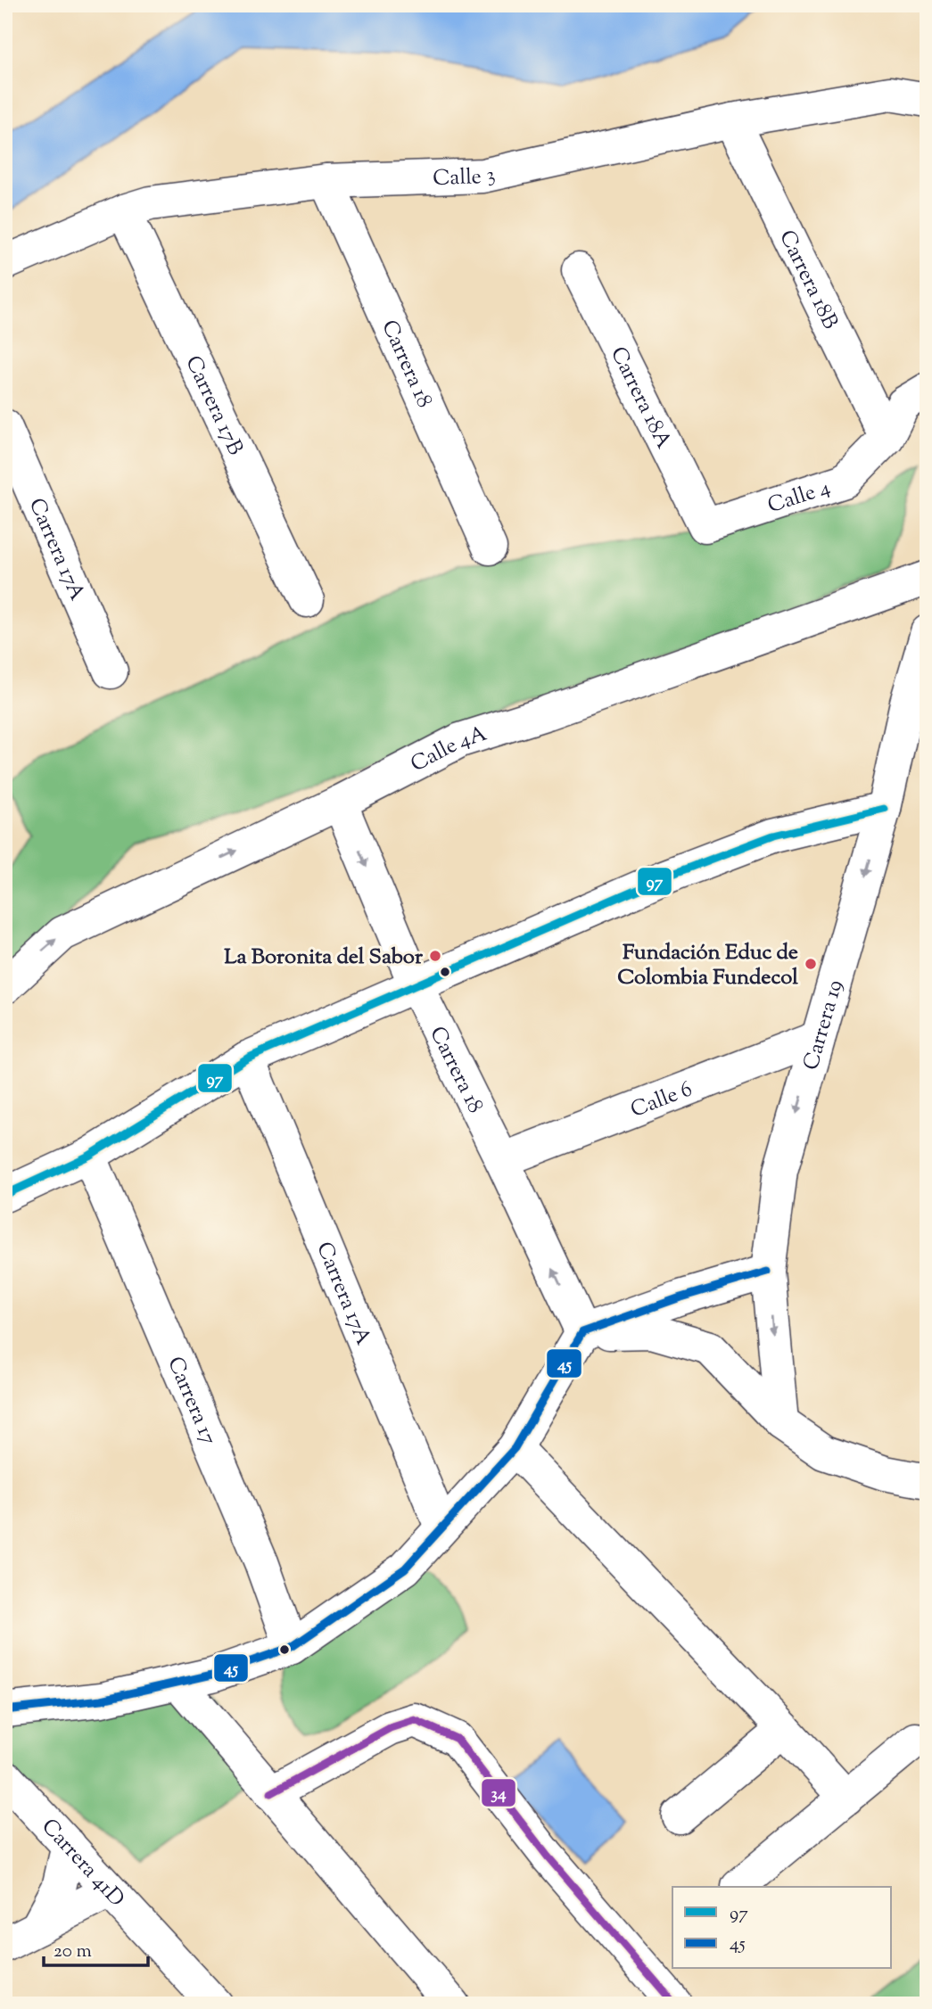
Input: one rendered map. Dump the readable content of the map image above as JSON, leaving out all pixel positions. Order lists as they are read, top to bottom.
{
  "streets": {
    "street": [
      "Calle 3",
      "Carrera 18B",
      "Carrera 18",
      "Carrera 18A",
      "Carrera 17B",
      "Calle 4",
      "Carrera 17A",
      "Calle 4A",
      "Carrera 19",
      "Calle 6",
      "Carrera 17",
      "Carrera 41D"
    ]
  },
  "crossings": [
    ["Calle 3", "Carrera 18B"],
    ["Calle 3", "Carrera 18"],
    ["Calle 3", "Carrera 17B"],
    ["Carrera 18B", "Calle 4"],
    ["Carrera 18", "Calle 4A"],
    ["Carrera 18", "Calle 6"],
    ["Carrera 18A", "Calle 4"],
    ["Carrera 19", "Calle 6"]
  ],
  "one_way": ["Carrera 19"],
  "places": ["La Boronita del Sabor", "Fundación Educ de Colombia Fundecol"],
  "lines": ["transit line 97", "transit line 45", "transit line 34"],
  "legend": ["97", "45"],
  "scale_bar": "20 m"
}
